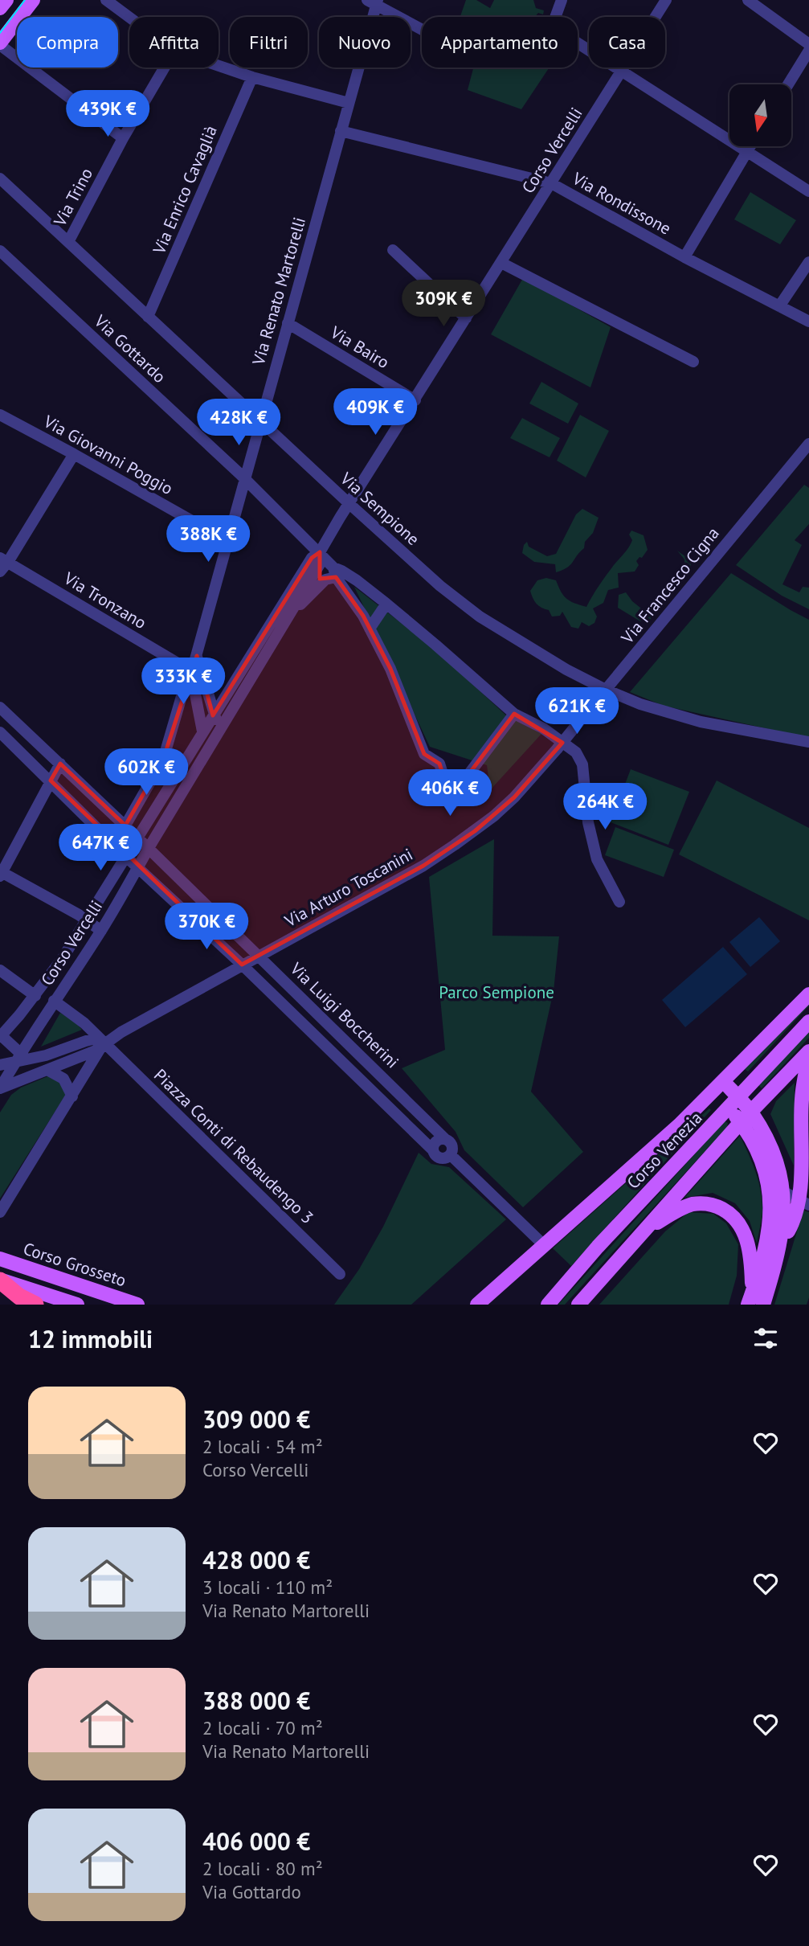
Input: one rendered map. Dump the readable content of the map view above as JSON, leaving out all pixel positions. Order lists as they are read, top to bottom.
{
  "streets": {
    "main road": ["Corso Venezia", "Corso Grosseto"],
    "street": [
      "Corso Vercelli",
      "Via Enrico Cavaglià",
      "Via Trino",
      "Via Rondissone",
      "Via Renato Martorelli",
      "Via Bairo",
      "Via Gottardo",
      "Via Giovanni Poggio",
      "Via Sempione",
      "Via Francesco Cigna",
      "Via Tronzano",
      "Via Arturo Toscanini",
      "Via Luigi Boccherini",
      "Piazza Conti di Rebaudengo 3"
    ]
  },
  "crossings": [
    ["Corso Vercelli", "Via Rondissone"],
    ["Corso Vercelli", "Via Renato Martorelli"],
    ["Corso Vercelli", "Via Bairo"],
    ["Corso Vercelli", "Via Gottardo"],
    ["Corso Vercelli", "Via Sempione"],
    ["Corso Vercelli", "Via Arturo Toscanini"],
    ["Corso Vercelli", "Via Luigi Boccherini"],
    ["Corso Vercelli", "Piazza Conti di Rebaudengo 3"],
    ["Via Enrico Cavaglià", "Via Sempione"],
    ["Via Trino", "Via Sempione"],
    ["Via Rondissone", "Via Renato Martorelli"],
    ["Via Renato Martorelli", "Via Bairo"],
    ["Via Renato Martorelli", "Via Gottardo"],
    ["Via Renato Martorelli", "Via Giovanni Poggio"],
    ["Via Renato Martorelli", "Via Sempione"],
    ["Via Renato Martorelli", "Via Tronzano"],
    ["Via Renato Martorelli", "Via Luigi Boccherini"],
    ["Via Sempione", "Via Francesco Cigna"],
    ["Via Francesco Cigna", "Via Arturo Toscanini"],
    ["Via Arturo Toscanini", "Via Luigi Boccherini"],
    ["Via Arturo Toscanini", "Piazza Conti di Rebaudengo 3"]
  ],
  "parks": ["Parco Sempione"],
  "north": "bottom",
  "page": {
    "chip": [
      "Compra",
      "Affitta",
      "Filtri",
      "Nuovo",
      "Appartamento",
      "Casa"
    ],
    "price": [
      "439K €",
      "309K €",
      "409K €",
      "428K €",
      "388K €",
      "333K €",
      "621K €",
      "602K €",
      "406K €",
      "264K €",
      "647K €",
      "370K €"
    ],
    "heading": "12 immobili",
    "list": [
      {
        "name": "309 000 €",
        "note": "2 locali · 54 m² · Corso Vercelli"
      },
      {
        "name": "428 000 €",
        "note": "3 locali · 110 m² · Via Renato Martorelli"
      },
      {
        "name": "388 000 €",
        "note": "2 locali · 70 m² · Via Renato Martorelli"
      },
      {
        "name": "406 000 €",
        "note": "2 locali · 80 m² · Via Gottardo"
      }
    ]
  }
}
